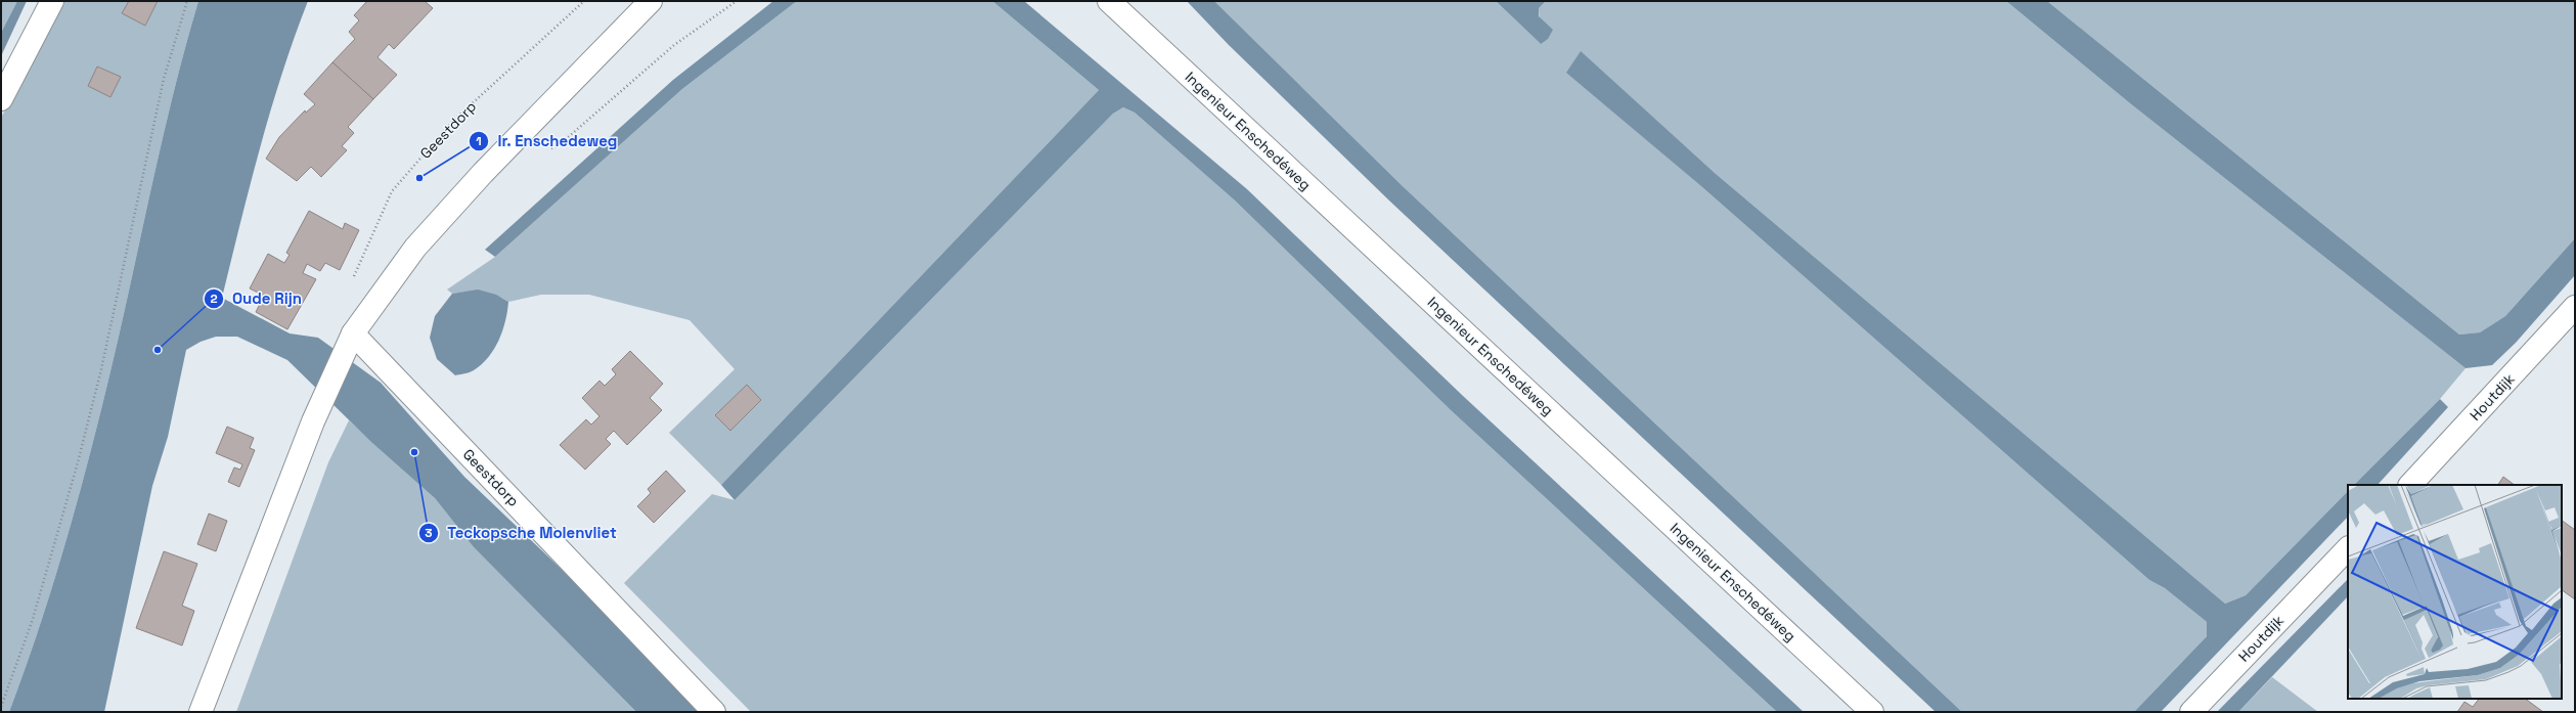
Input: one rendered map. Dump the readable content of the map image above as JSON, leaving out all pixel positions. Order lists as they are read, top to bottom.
{
  "streets": {
    "main road": ["Geestdorp", "Ingenieur Enschedéweg", "Houtdijk"]
  },
  "places": ["Ir. Enschedeweg", "Oude Rijn", "Teckopsche Molenvliet"]
}
